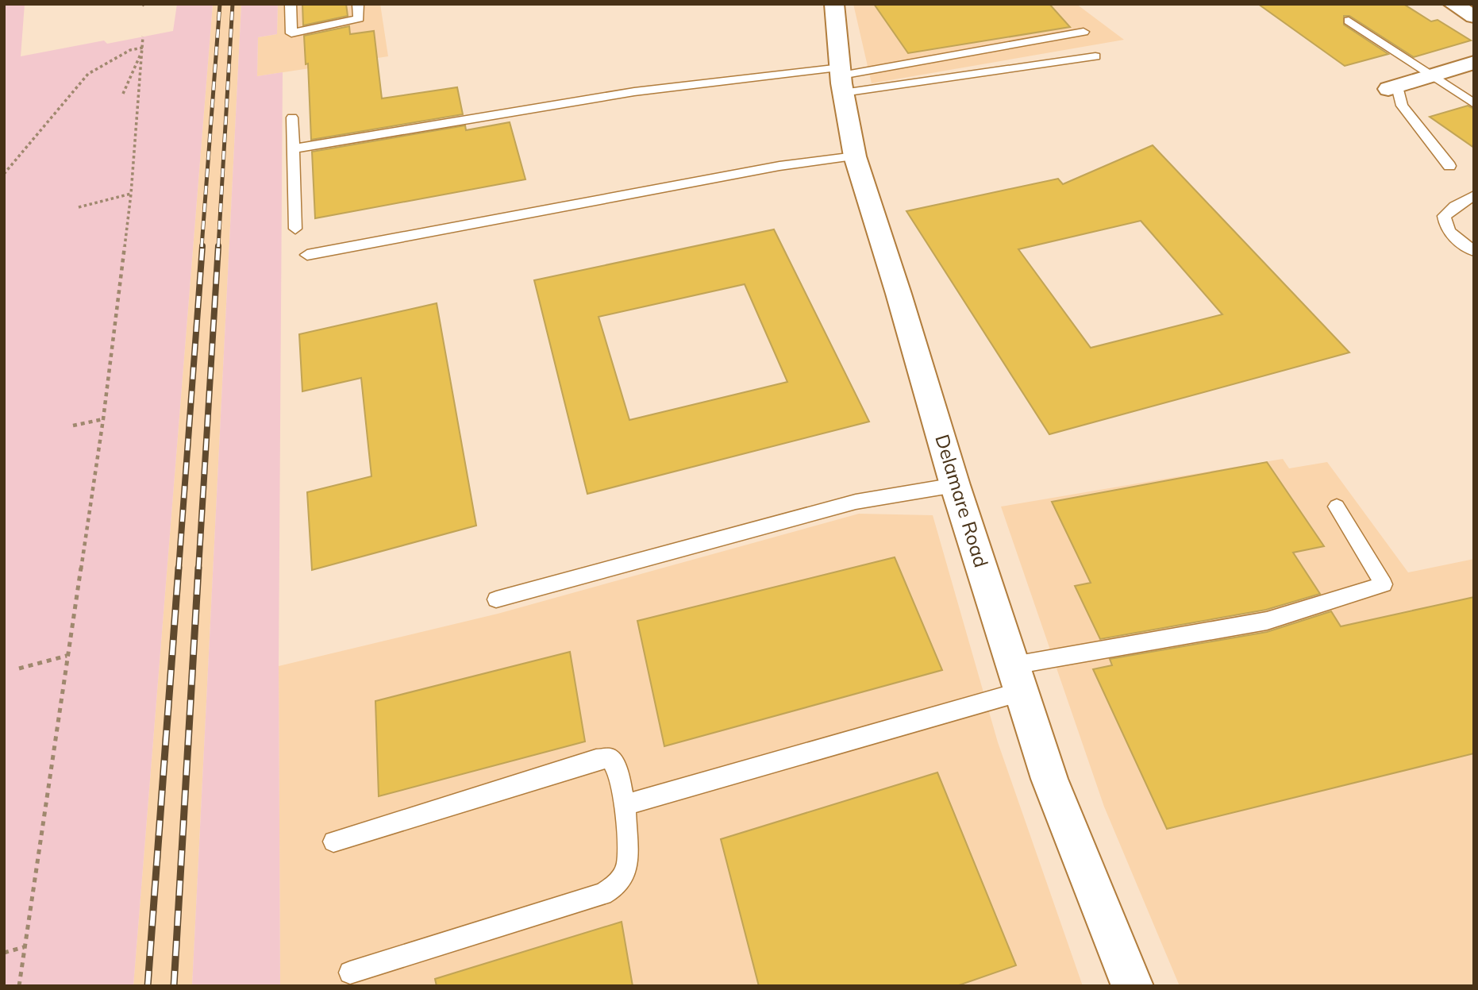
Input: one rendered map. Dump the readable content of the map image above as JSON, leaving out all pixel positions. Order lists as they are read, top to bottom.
{
  "streets": {
    "street": ["Delamare Road"]
  }
}
